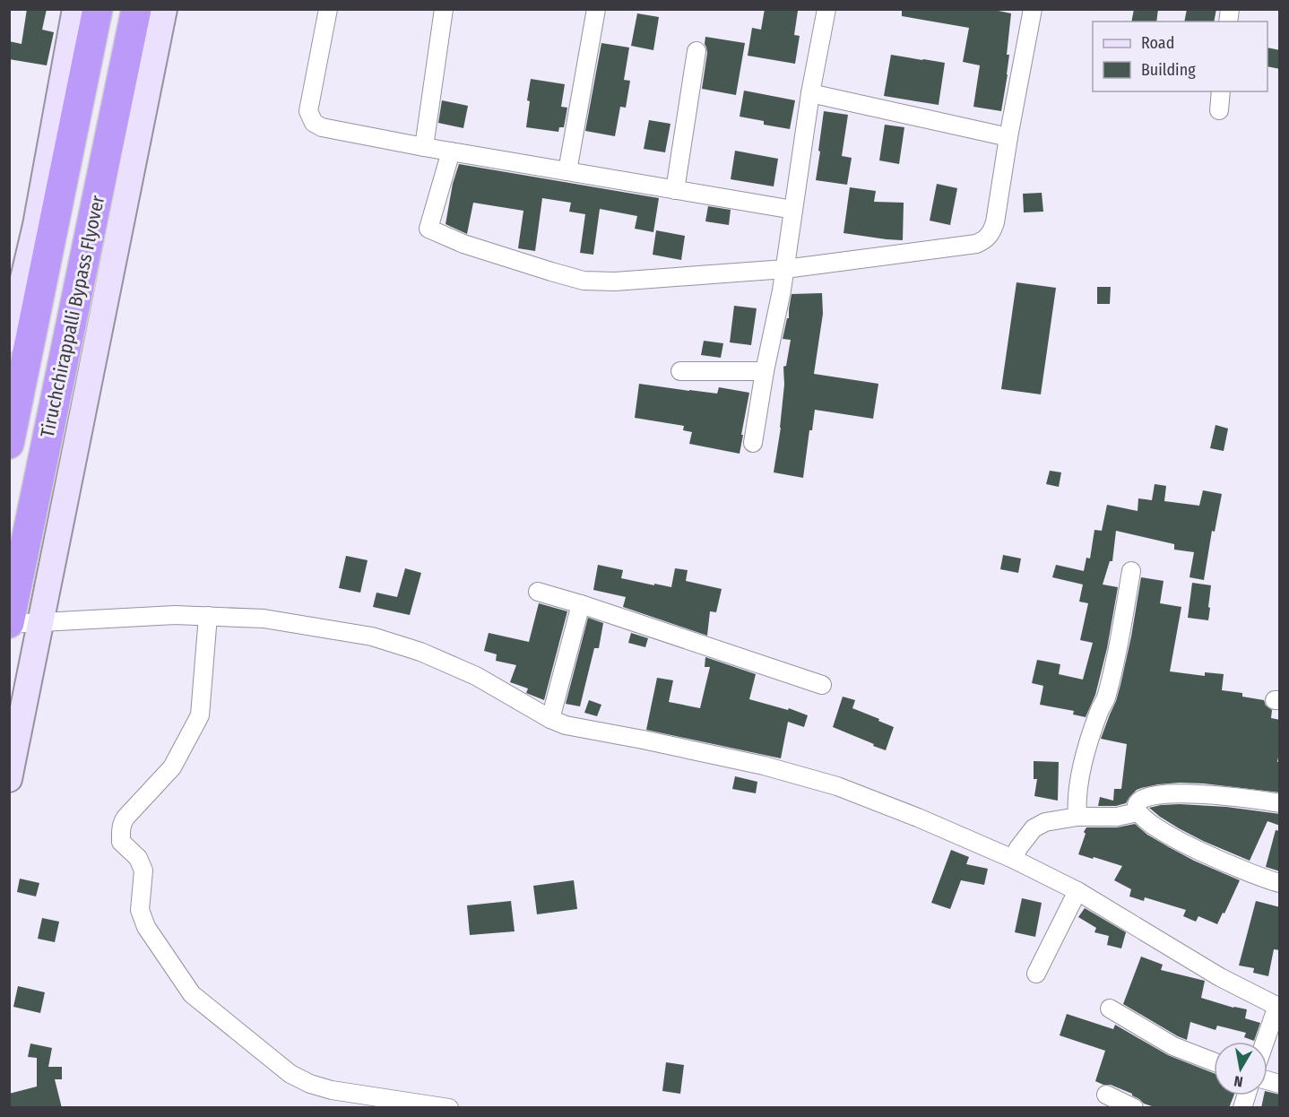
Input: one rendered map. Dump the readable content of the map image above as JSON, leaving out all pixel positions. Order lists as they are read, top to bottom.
{
  "streets": {
    "highway": ["Tiruchchirappalli Bypass Flyover"]
  },
  "legend": ["Road", "Building"],
  "north": "bottom"
}
